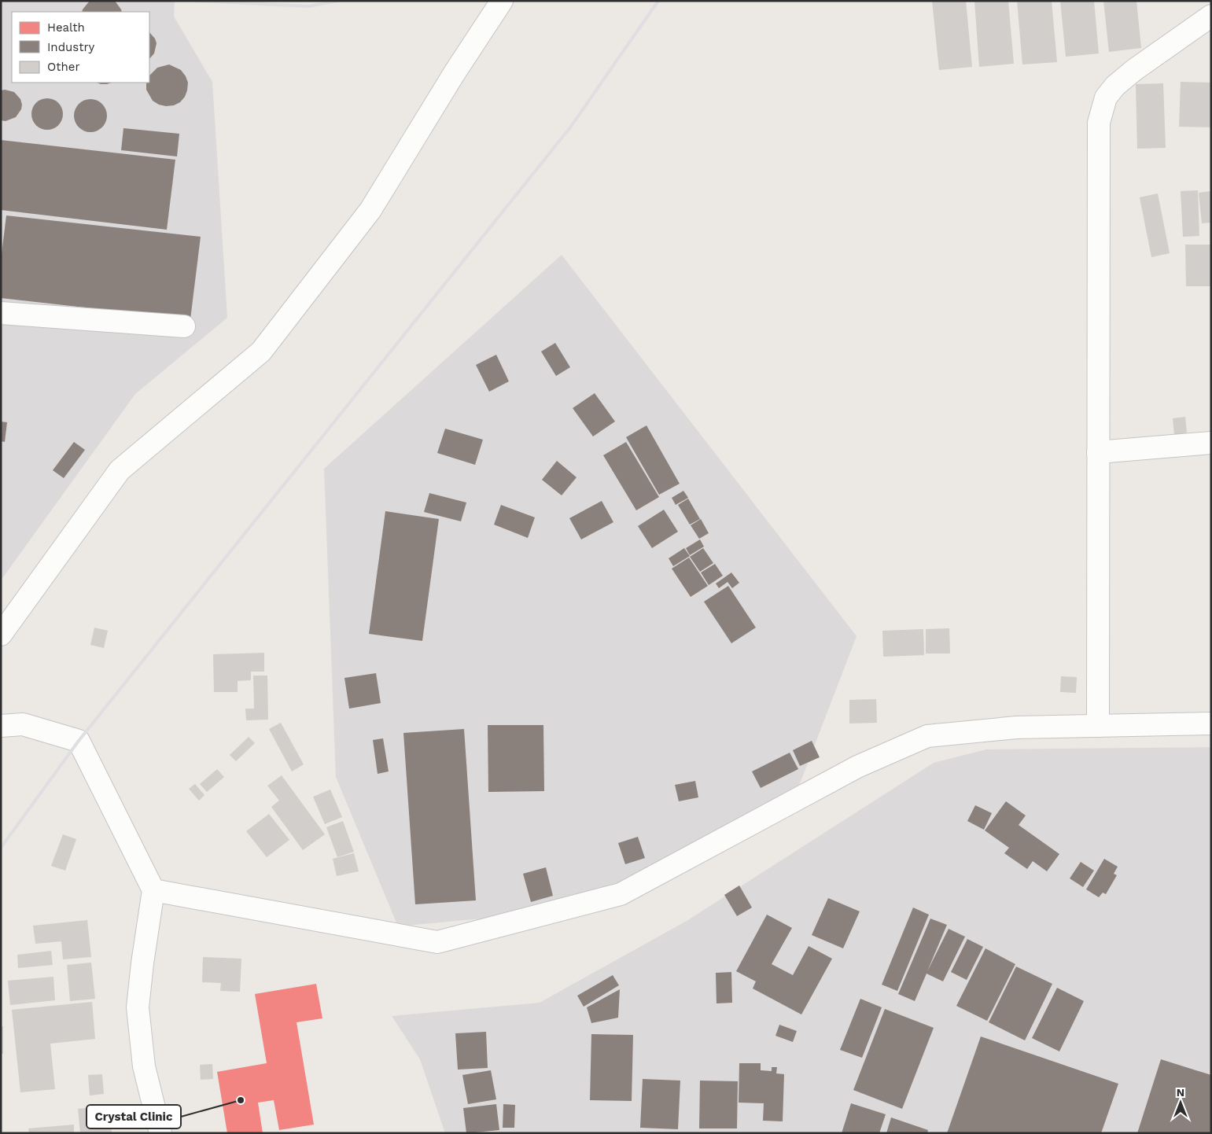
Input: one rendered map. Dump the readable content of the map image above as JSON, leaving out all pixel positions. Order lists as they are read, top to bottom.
{
  "places": ["Crystal Clinic"],
  "legend": ["Health", "Industry", "Other"],
  "north": "top"
}
